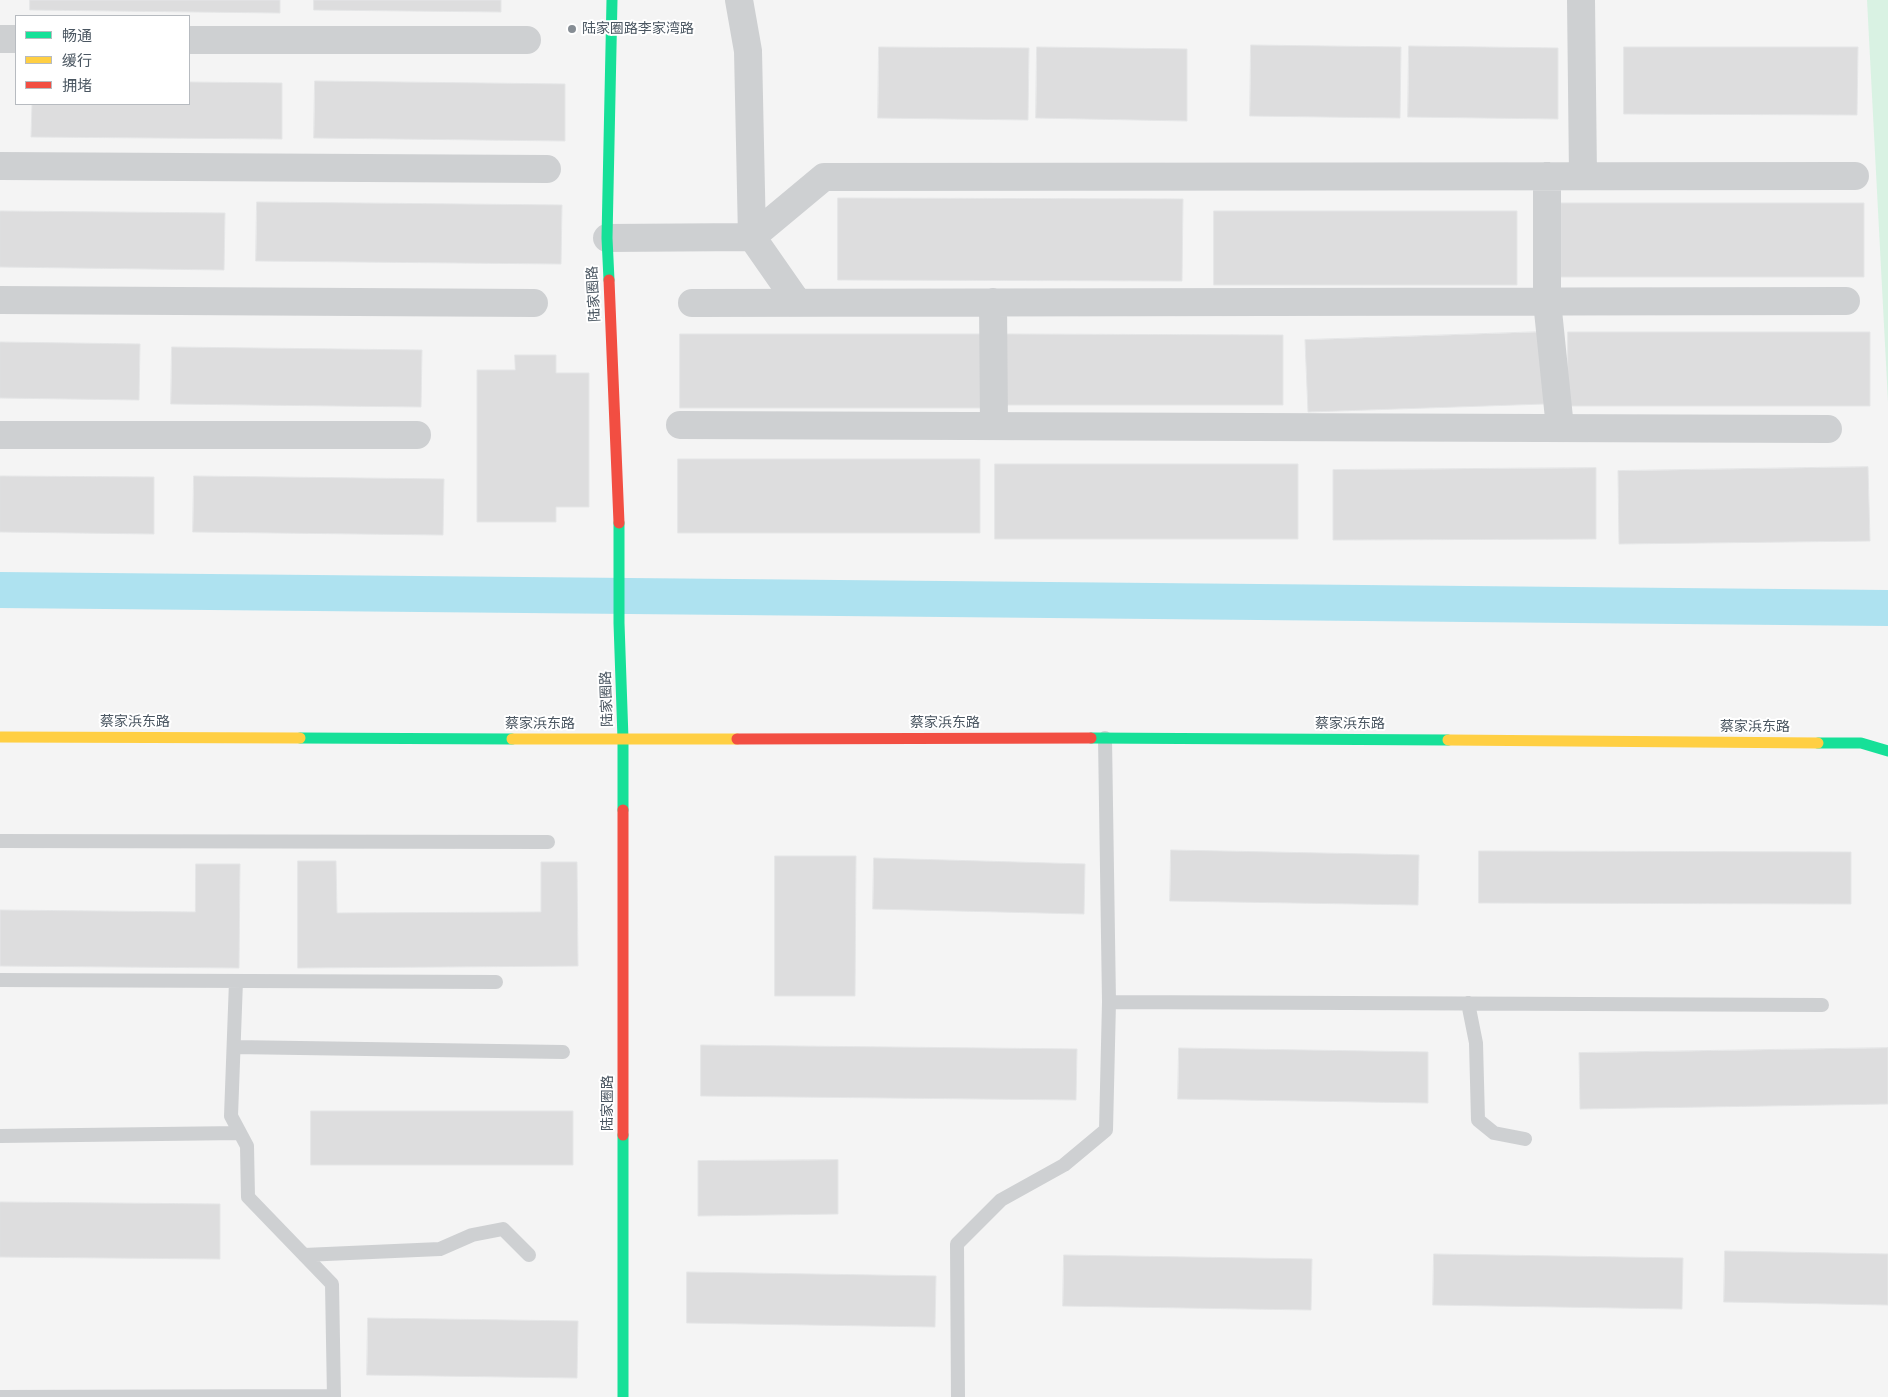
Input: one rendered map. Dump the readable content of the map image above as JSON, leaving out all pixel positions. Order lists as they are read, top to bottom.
{
  "streets": {
    "street": ["陆家圈路", "蔡家浜东路"]
  },
  "crossings": [
    ["陆家圈路", "蔡家浜东路"]
  ],
  "places": ["陆家圈路李家湾路"],
  "legend": ["畅通", "缓行", "拥堵"]
}
